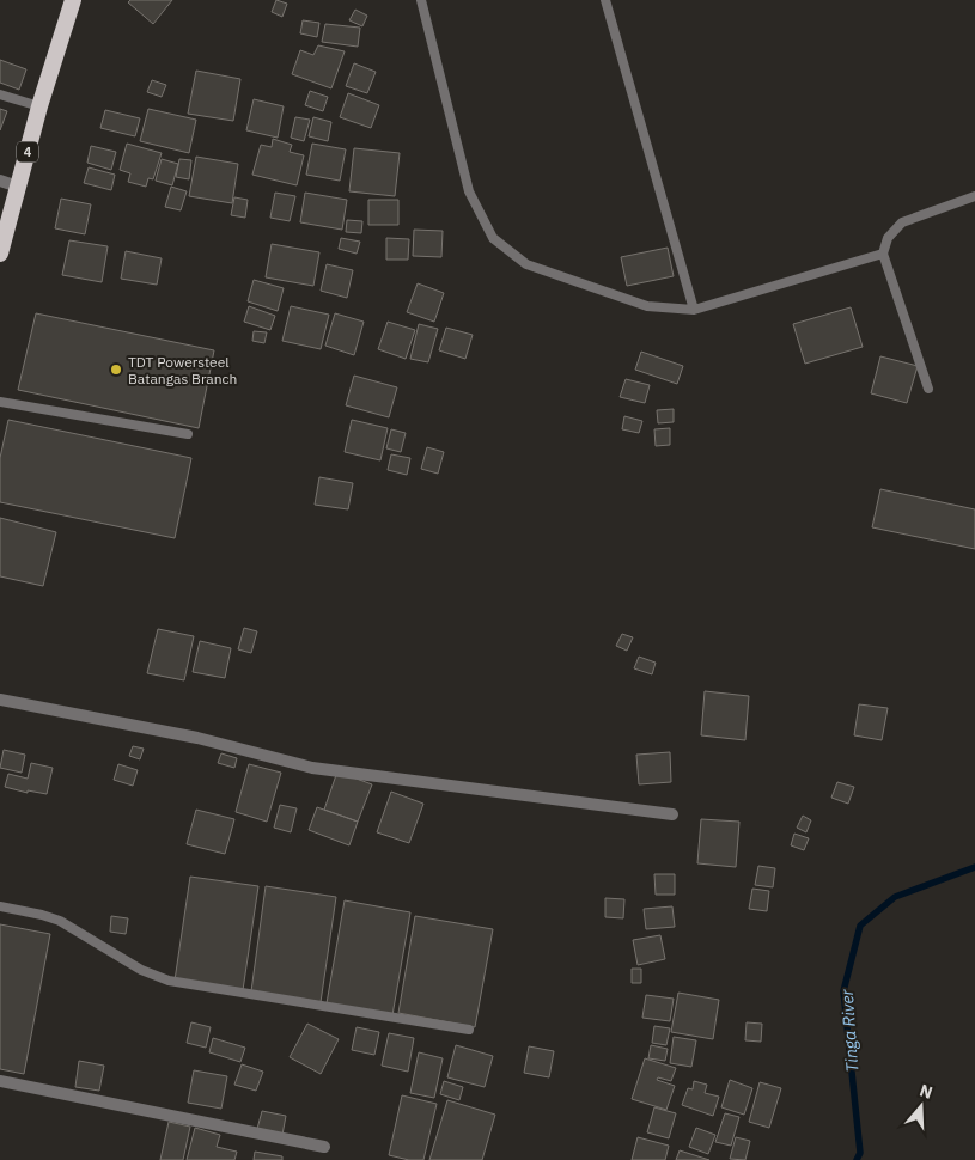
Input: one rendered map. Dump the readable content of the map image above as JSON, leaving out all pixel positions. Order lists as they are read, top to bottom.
{
  "streets": {
    "highway": ["4"]
  },
  "water": ["Tinga River"],
  "places": ["TDT Powersteel Batangas Branch"],
  "north": "top"
}
